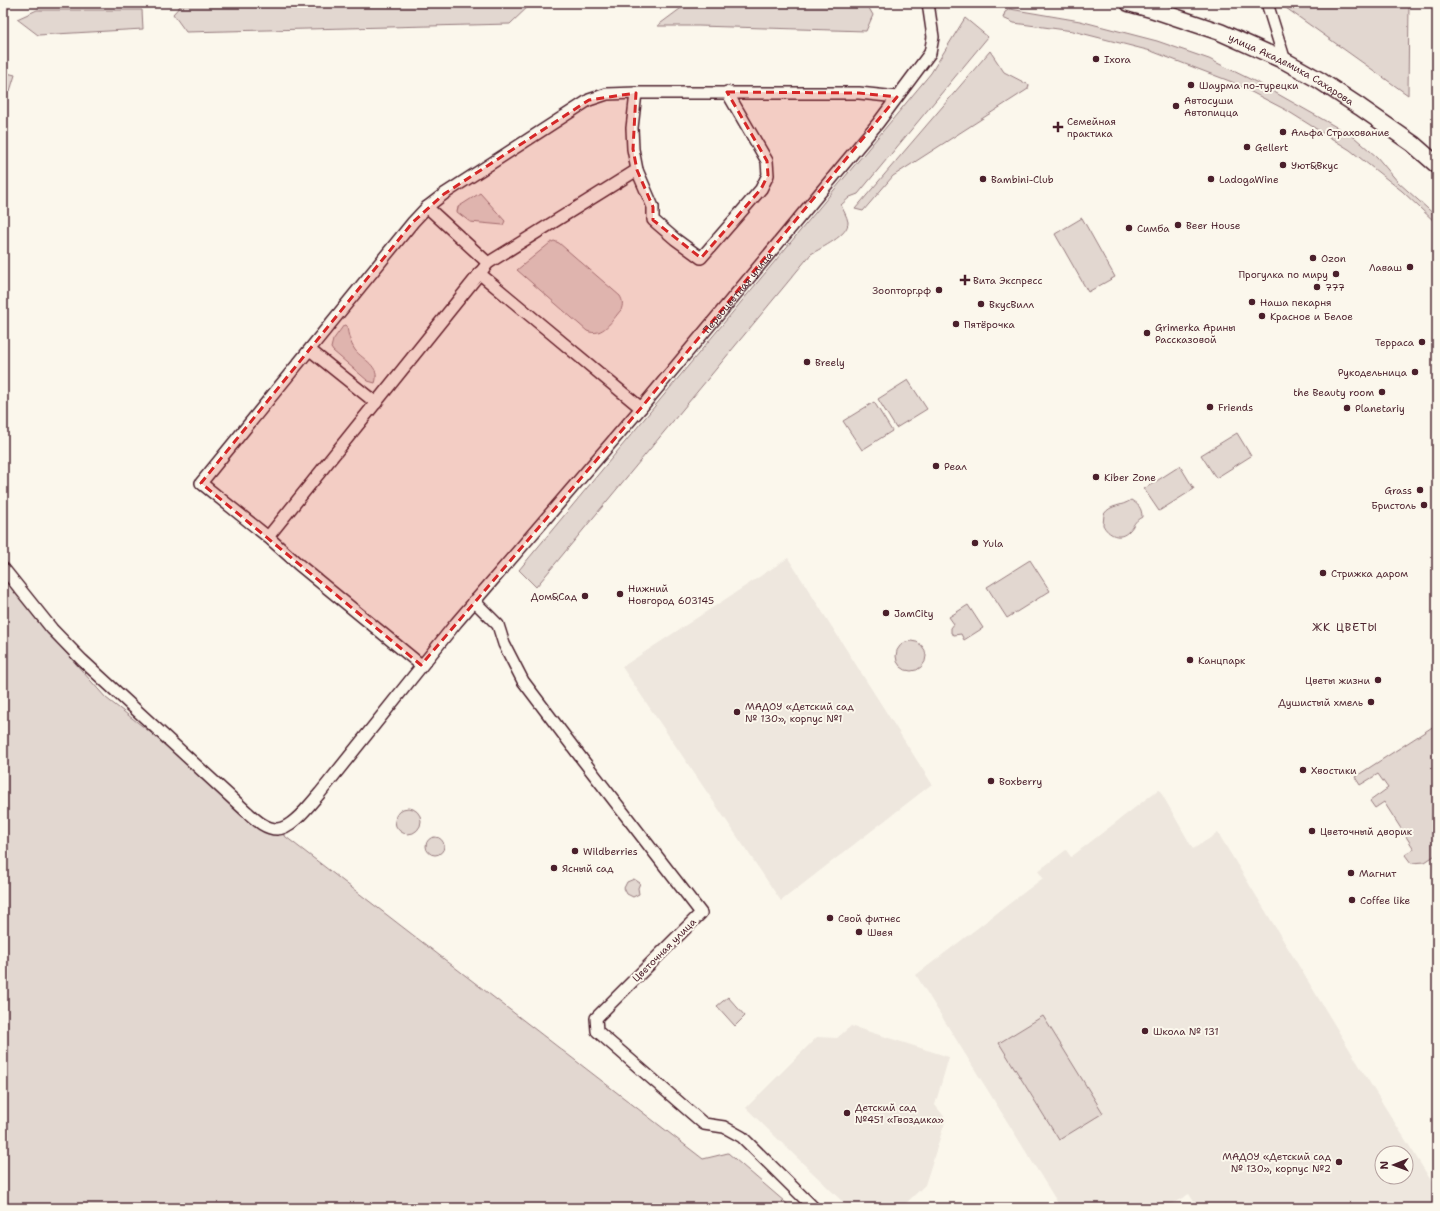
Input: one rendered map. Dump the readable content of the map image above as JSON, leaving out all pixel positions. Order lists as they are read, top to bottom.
{
  "streets": {
    "main road": ["улица Академика Сахарова"],
    "street": ["Первоцветная улица", "Цветочная улица"]
  },
  "crossings": [
    ["Первоцветная улица", "Цветочная улица"]
  ],
  "districts": ["ЖК ЦВЕТЫ"],
  "places": {
    "other": [
      "Ixora",
      "Шаурма по-турецки",
      "Автосуши Автопицца",
      "Альфа Страхование",
      "Gellert",
      "Уют&Вкус",
      "Bambini-Club",
      "LadogaWine",
      "Beer House",
      "Симба",
      "Ozon",
      "Лаваш",
      "Прогулка по миру",
      "777",
      "Зоопторг.рф",
      "Наша пекарня",
      "ВкусВилл",
      "Красное и Белое",
      "Пятёрочка",
      "Grimerka Арины Рассказовой",
      "Терраса",
      "Breely",
      "Рукодельница",
      "the Beauty room",
      "Friends",
      "Planetariy",
      "Реал",
      "Kiber Zone",
      "Grass",
      "Бристоль",
      "Yula",
      "Стрижка даром",
      "Нижний Новгород 603145",
      "Дом&Сад",
      "JamCity",
      "Канцпарк",
      "Цветы жизни",
      "Душистый хмель",
      "МАДОУ «Детский сад № 130», корпус №1",
      "Хвостики",
      "Boxberry",
      "Цветочный дворик",
      "Wildberries",
      "Ясный сад",
      "Магнит",
      "Coffee like",
      "Свой фитнес",
      "Швея",
      "Школа № 131",
      "Детский сад №451 «Гвоздика»",
      "МАДОУ «Детский сад № 130», корпус №2"
    ],
    "health": ["Семейная практика", "Вита Экспресс"]
  },
  "north": "left"
}
